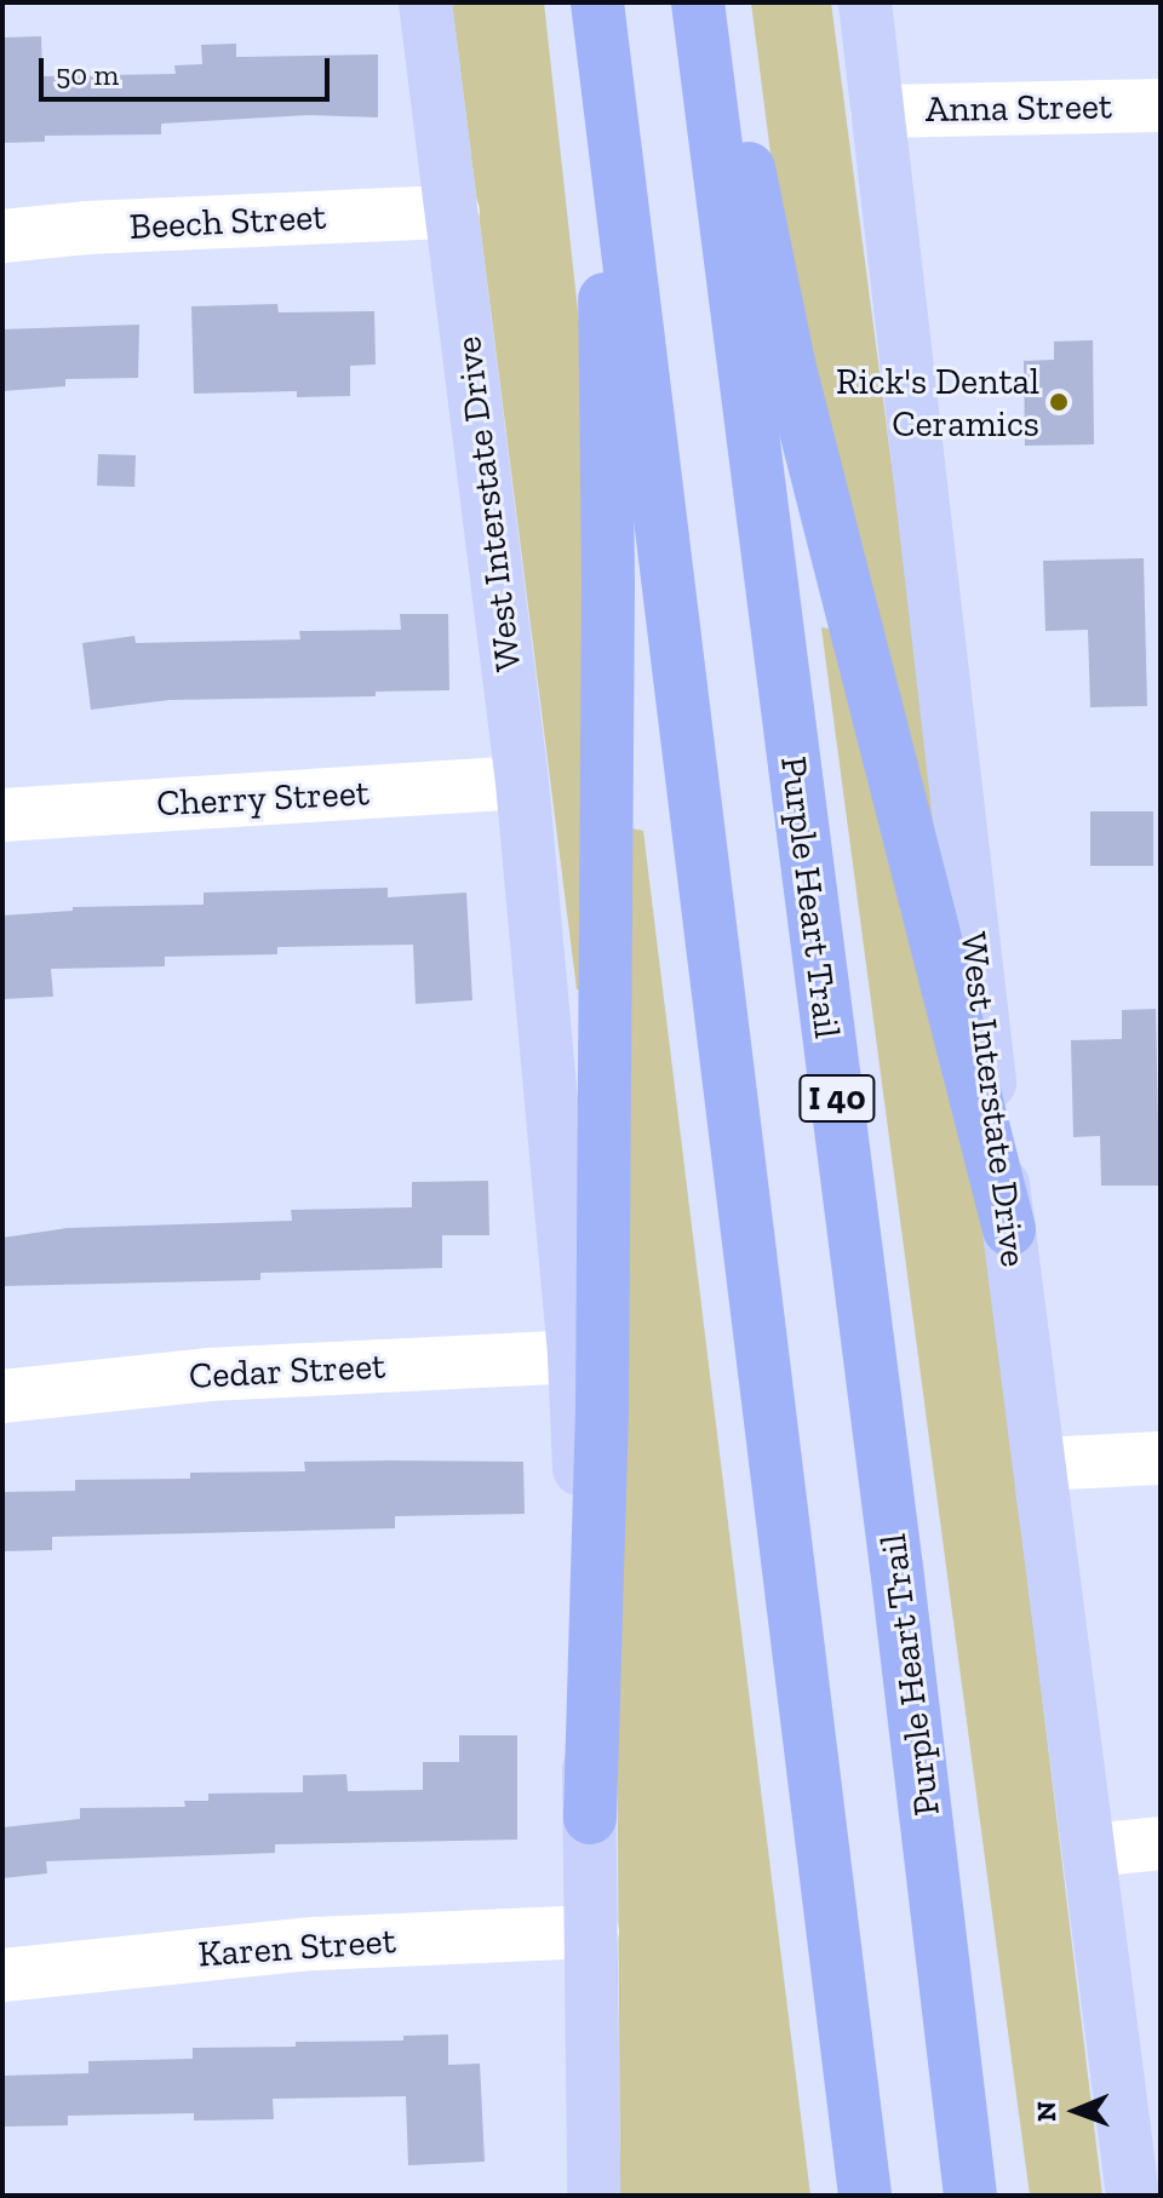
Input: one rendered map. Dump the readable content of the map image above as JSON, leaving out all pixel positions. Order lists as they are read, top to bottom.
{
  "streets": {
    "highway": ["Purple Heart Trail", "I 40"],
    "main road": ["West Interstate Drive"],
    "street": [
      "Anna Street",
      "Beech Street",
      "Cherry Street",
      "Cedar Street",
      "Karen Street"
    ]
  },
  "crossings": [
    ["Anna Street", "West Interstate Drive"],
    ["Beech Street", "West Interstate Drive"],
    ["West Interstate Drive", "Cherry Street"],
    ["West Interstate Drive", "Cedar Street"],
    ["West Interstate Drive", "Karen Street"]
  ],
  "places": ["Rick's Dental Ceramics"],
  "scale_bar": "50 m",
  "north": "left"
}
